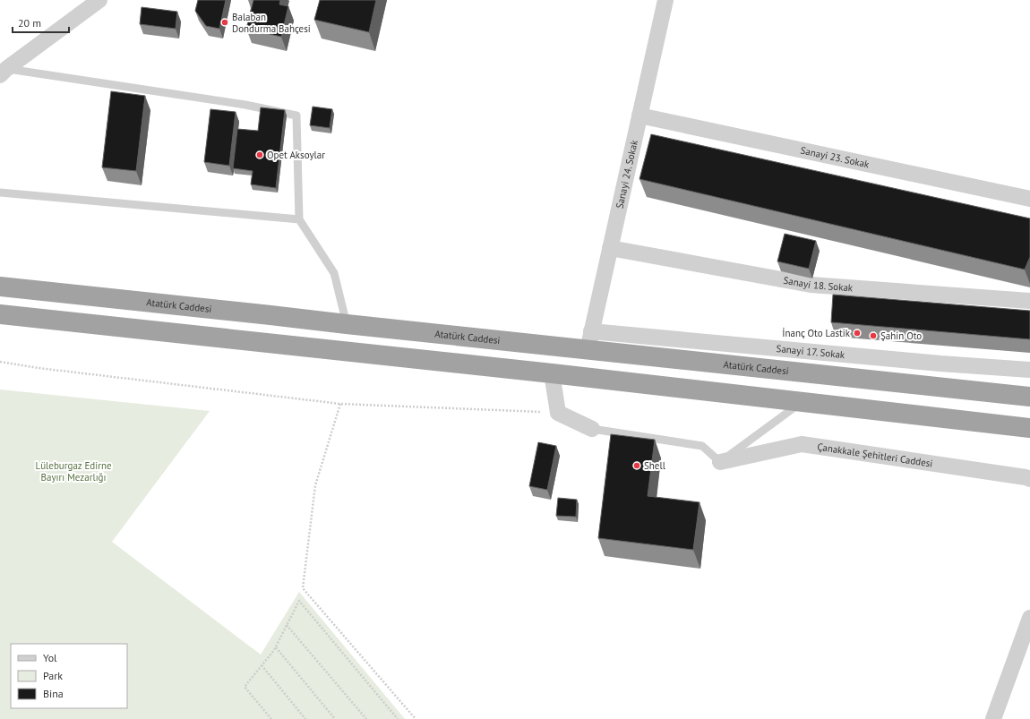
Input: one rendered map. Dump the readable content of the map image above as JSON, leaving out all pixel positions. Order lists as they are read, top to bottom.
{
  "streets": {
    "highway": ["Atatürk Caddesi"],
    "street": [
      "Sanayi 23. Sokak",
      "Sanayi 24. Sokak",
      "Sanayi 18. Sokak",
      "Sanayi 17. Sokak",
      "Çanakkale Şehitleri Caddesi"
    ]
  },
  "crossings": [
    ["Sanayi 23. Sokak", "Sanayi 24. Sokak"],
    ["Sanayi 24. Sokak", "Sanayi 18. Sokak"],
    ["Sanayi 24. Sokak", "Atatürk Caddesi"],
    ["Sanayi 24. Sokak", "Sanayi 17. Sokak"],
    ["Atatürk Caddesi", "Sanayi 17. Sokak"]
  ],
  "parks": ["Lüleburgaz Edirne Bayırı Mezarlığı"],
  "places": [
    "Balaban Dondurma Bahçesi",
    "Opet Aksoylar",
    "İnanç Oto Lastik",
    "Şahin Oto",
    "Shell"
  ],
  "legend": ["Yol", "Park", "Bina"],
  "scale_bar": "20 m"
}
